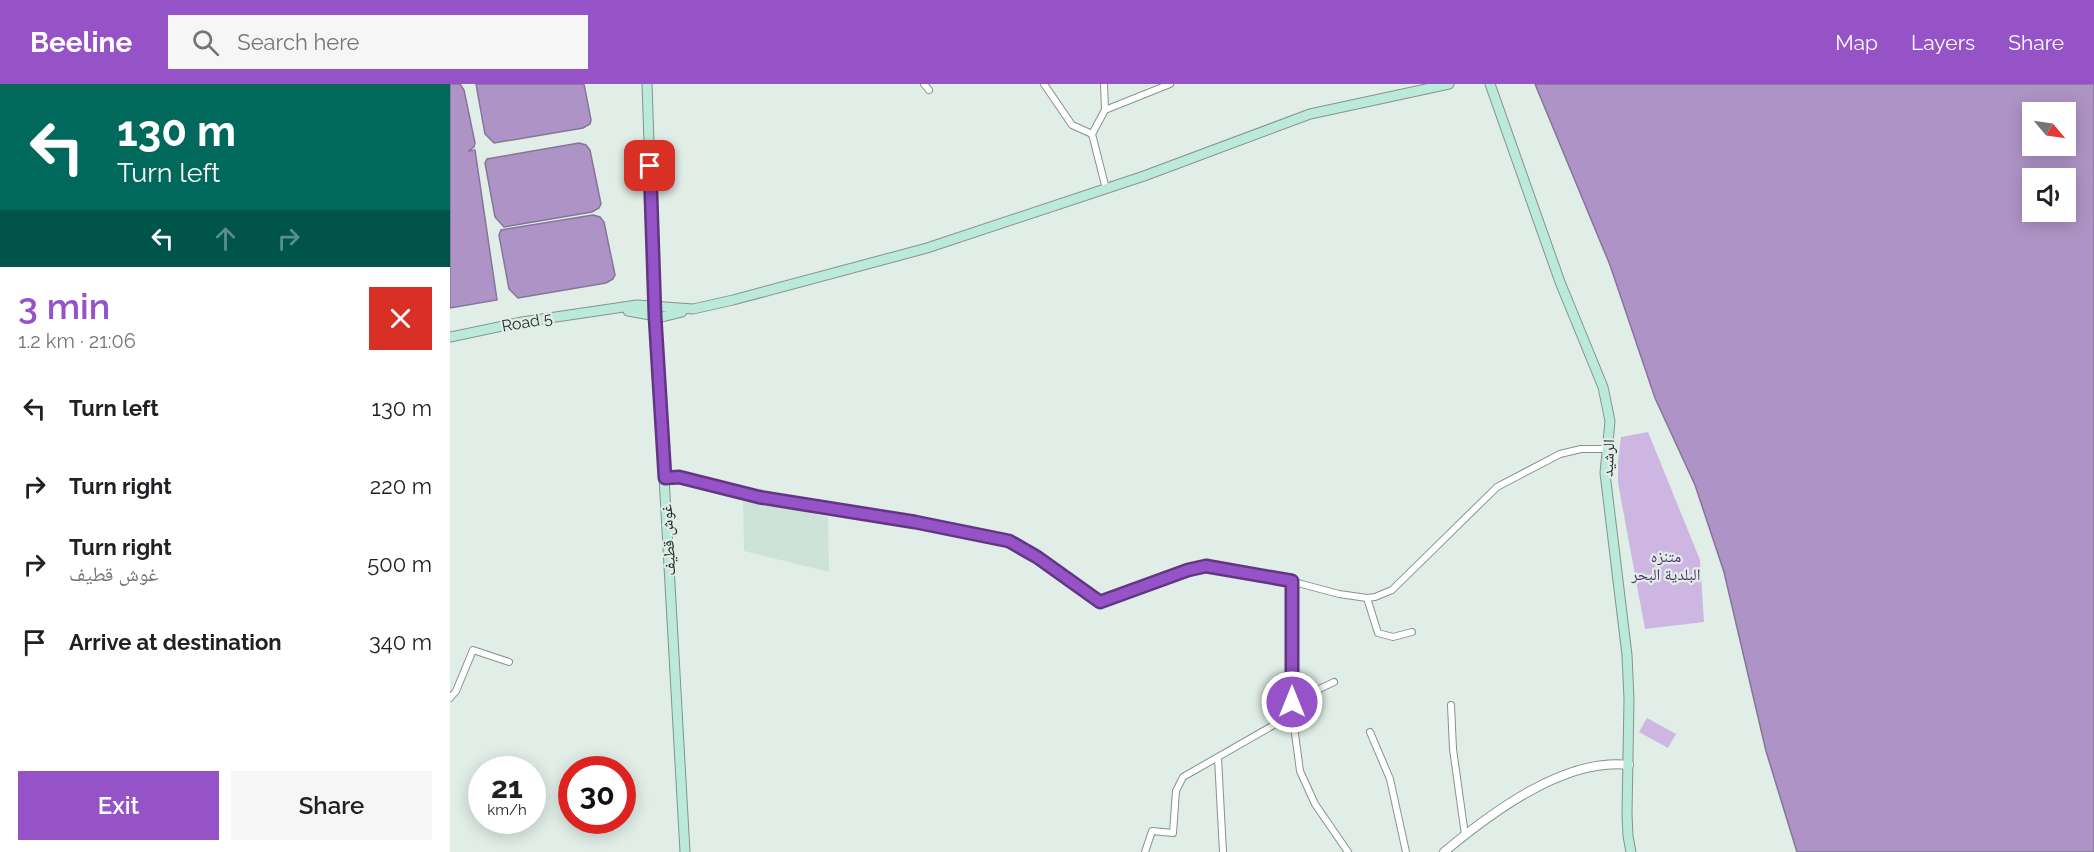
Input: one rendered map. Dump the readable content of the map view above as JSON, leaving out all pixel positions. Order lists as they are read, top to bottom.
{
  "streets": {
    "main road": ["Road 5", "الرشيد", "غوش قطيف"]
  },
  "parks": ["متنزه البلدية البحر"],
  "north": "bottom right",
  "page": {
    "header": "Beeline",
    "search": "Search here",
    "nav": ["Map", "Layers", "Share"],
    "turn": ["130 m", "Turn left"],
    "heading": ["3 min", "1.2 km · 21:06"],
    "list": [
      {
        "name": "Turn left",
        "value": "130 m"
      },
      {
        "name": "Turn right",
        "value": "220 m"
      },
      {
        "name": "Turn right",
        "note": "غوش قطيف",
        "value": "500 m"
      },
      {
        "name": "Arrive at destination",
        "value": "340 m"
      }
    ],
    "speed": "21 km/h",
    "limit": "30",
    "buttons": ["Exit", "Share"]
  }
}
